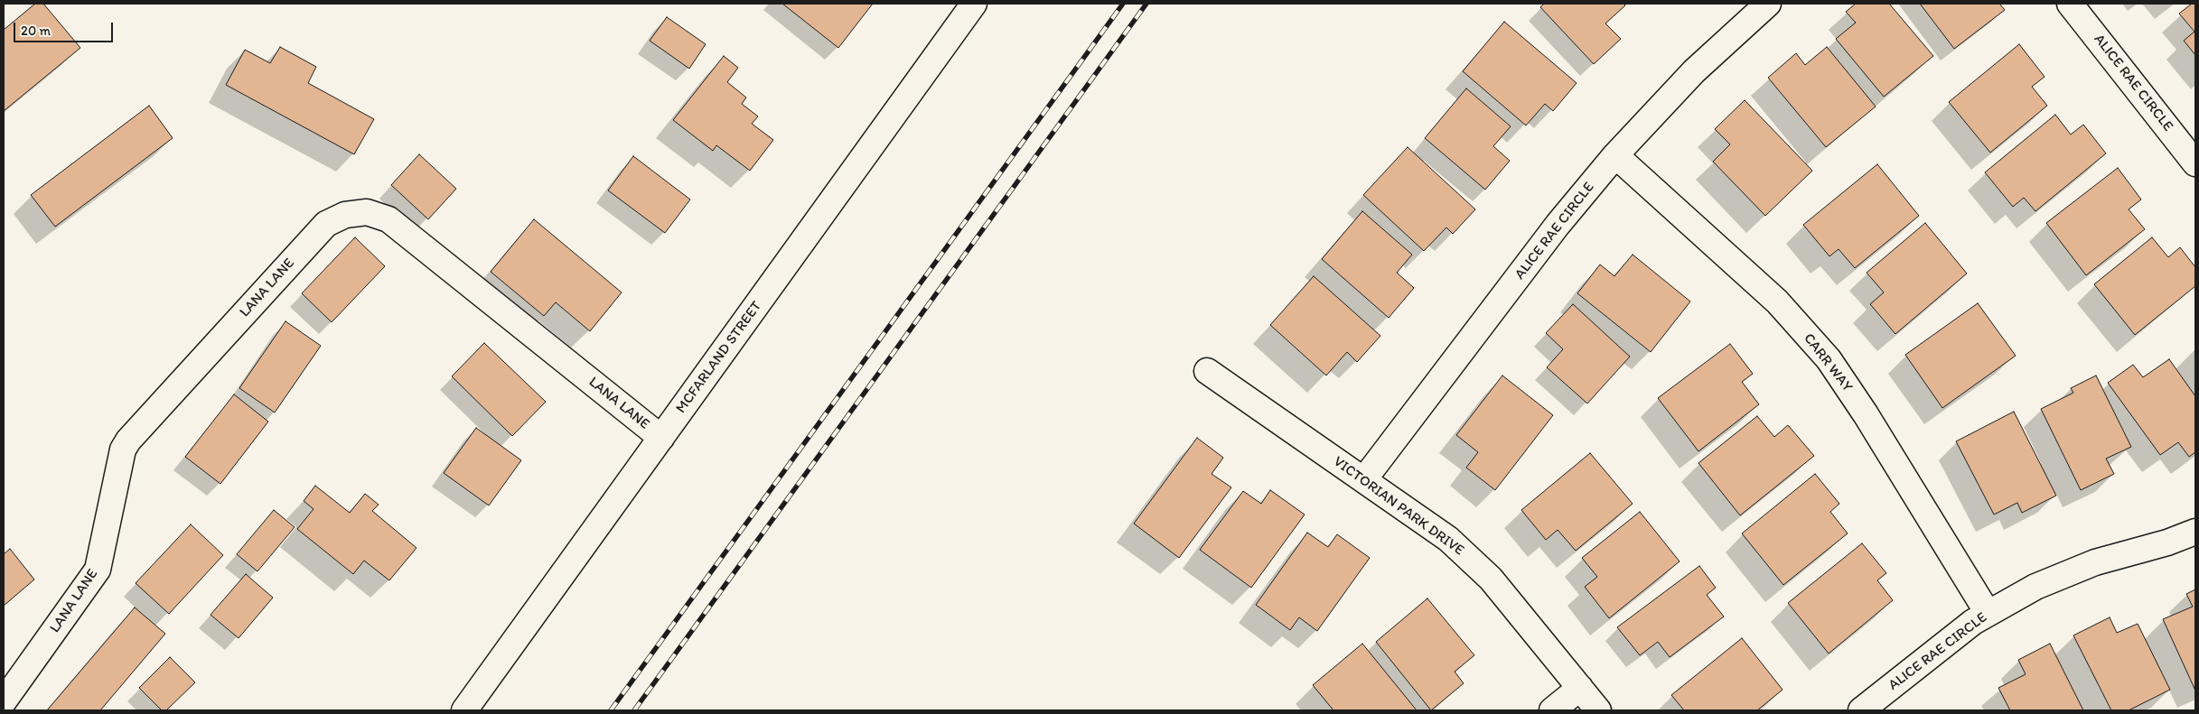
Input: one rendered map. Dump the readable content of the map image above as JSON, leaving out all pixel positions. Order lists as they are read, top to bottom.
{
  "streets": {
    "street": [
      "ALICE RAE CIRCLE",
      "LANA LANE",
      "MCFARLAND STREET",
      "CARR WAY",
      "VICTORIAN PARK DRIVE"
    ]
  },
  "crossings": [
    ["ALICE RAE CIRCLE", "CARR WAY"],
    ["ALICE RAE CIRCLE", "VICTORIAN PARK DRIVE"],
    ["LANA LANE", "MCFARLAND STREET"]
  ],
  "scale_bar": "20 m"
}
